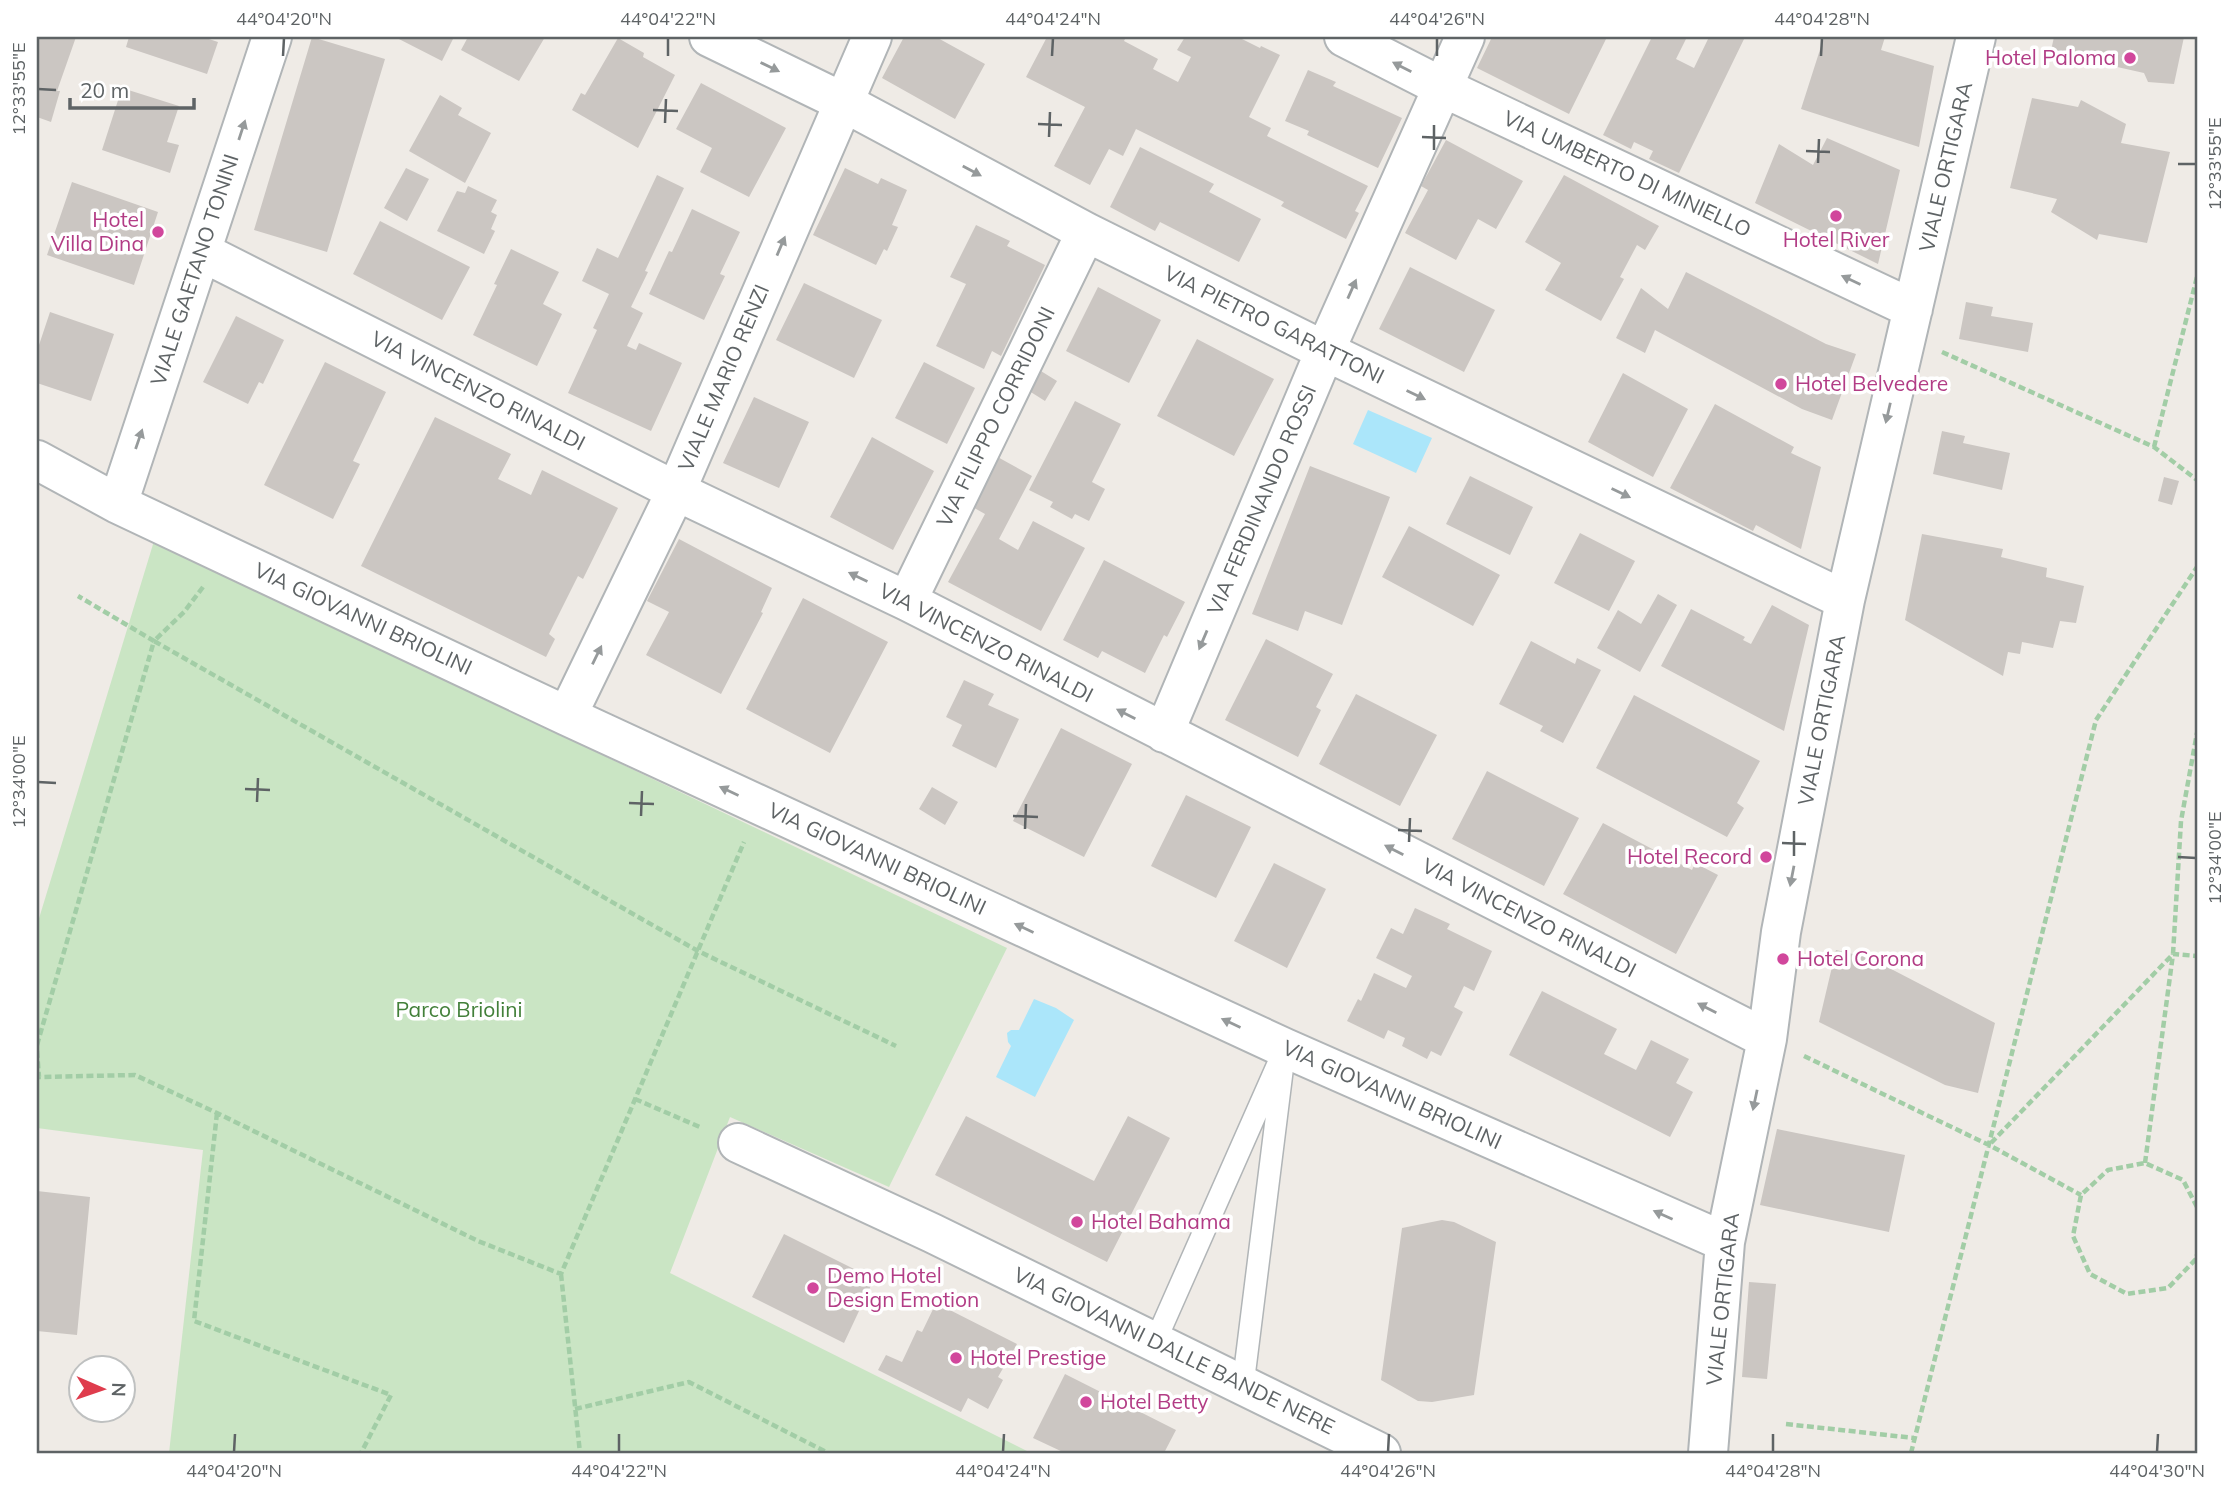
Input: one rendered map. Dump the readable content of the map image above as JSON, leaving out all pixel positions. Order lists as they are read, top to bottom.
{
  "streets": {
    "street": [
      "VIALE ORTIGARA",
      "VIA UMBERTO DI MINIELLO",
      "VIALE GAETANO TONINI",
      "VIA PIETRO GARATTONI",
      "VIALE MARIO RENZI",
      "VIA VINCENZO RINALDI",
      "VIA FILIPPO CORRIDONI",
      "VIA FERDINANDO ROSSI",
      "VIA GIOVANNI BRIOLINI",
      "VIA GIOVANNI DALLE BANDE NERE"
    ]
  },
  "crossings": [
    ["VIALE ORTIGARA", "VIA UMBERTO DI MINIELLO"],
    ["VIALE ORTIGARA", "VIA PIETRO GARATTONI"],
    ["VIALE ORTIGARA", "VIA VINCENZO RINALDI"],
    ["VIALE ORTIGARA", "VIA GIOVANNI BRIOLINI"],
    ["VIA UMBERTO DI MINIELLO", "VIA FERDINANDO ROSSI"],
    ["VIALE GAETANO TONINI", "VIA VINCENZO RINALDI"],
    ["VIALE GAETANO TONINI", "VIA GIOVANNI BRIOLINI"],
    ["VIA PIETRO GARATTONI", "VIALE MARIO RENZI"],
    ["VIA PIETRO GARATTONI", "VIA FILIPPO CORRIDONI"],
    ["VIA PIETRO GARATTONI", "VIA FERDINANDO ROSSI"],
    ["VIALE MARIO RENZI", "VIA VINCENZO RINALDI"],
    ["VIALE MARIO RENZI", "VIA GIOVANNI BRIOLINI"],
    ["VIA VINCENZO RINALDI", "VIA FILIPPO CORRIDONI"],
    ["VIA VINCENZO RINALDI", "VIA FERDINANDO ROSSI"]
  ],
  "one_way": [
    "VIALE ORTIGARA",
    "VIA UMBERTO DI MINIELLO",
    "VIALE GAETANO TONINI",
    "VIA PIETRO GARATTONI",
    "VIALE MARIO RENZI",
    "VIA VINCENZO RINALDI",
    "VIA GIOVANNI BRIOLINI"
  ],
  "parks": ["Parco Briolini"],
  "places": [
    "Hotel Paloma",
    "Hotel River",
    "Hotel Villa Dina",
    "Hotel Belvedere",
    "Hotel Record",
    "Hotel Corona",
    "Hotel Bahama",
    "Demo Hotel Design Emotion",
    "Hotel Prestige",
    "Hotel Betty"
  ],
  "scale_bar": "20 m",
  "north": "right",
  "coordinates": [
    "44°04'20\"N",
    "44°04'22\"N",
    "44°04'24\"N",
    "44°04'26\"N",
    "44°04'28\"N",
    "12°33'55\"E",
    "12°34'00\"E",
    "44°04'30\"N"
  ]
}
